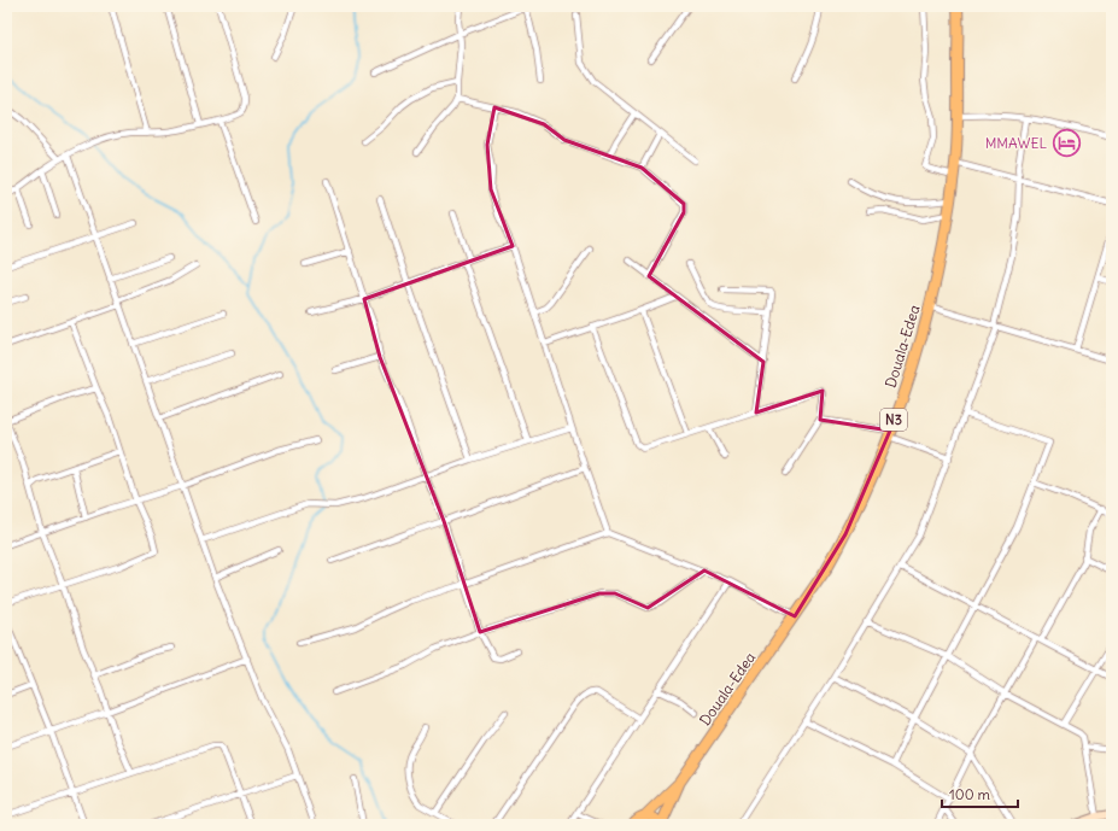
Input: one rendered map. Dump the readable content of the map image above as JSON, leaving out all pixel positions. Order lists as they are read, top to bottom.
{
  "streets": {
    "highway": ["Douala-Edea", "N3"]
  },
  "crossings": [
    ["Douala-Edea", "N3"]
  ],
  "places": {
    "hotel": ["MMAWEL"]
  },
  "scale_bar": "100 m"
}
